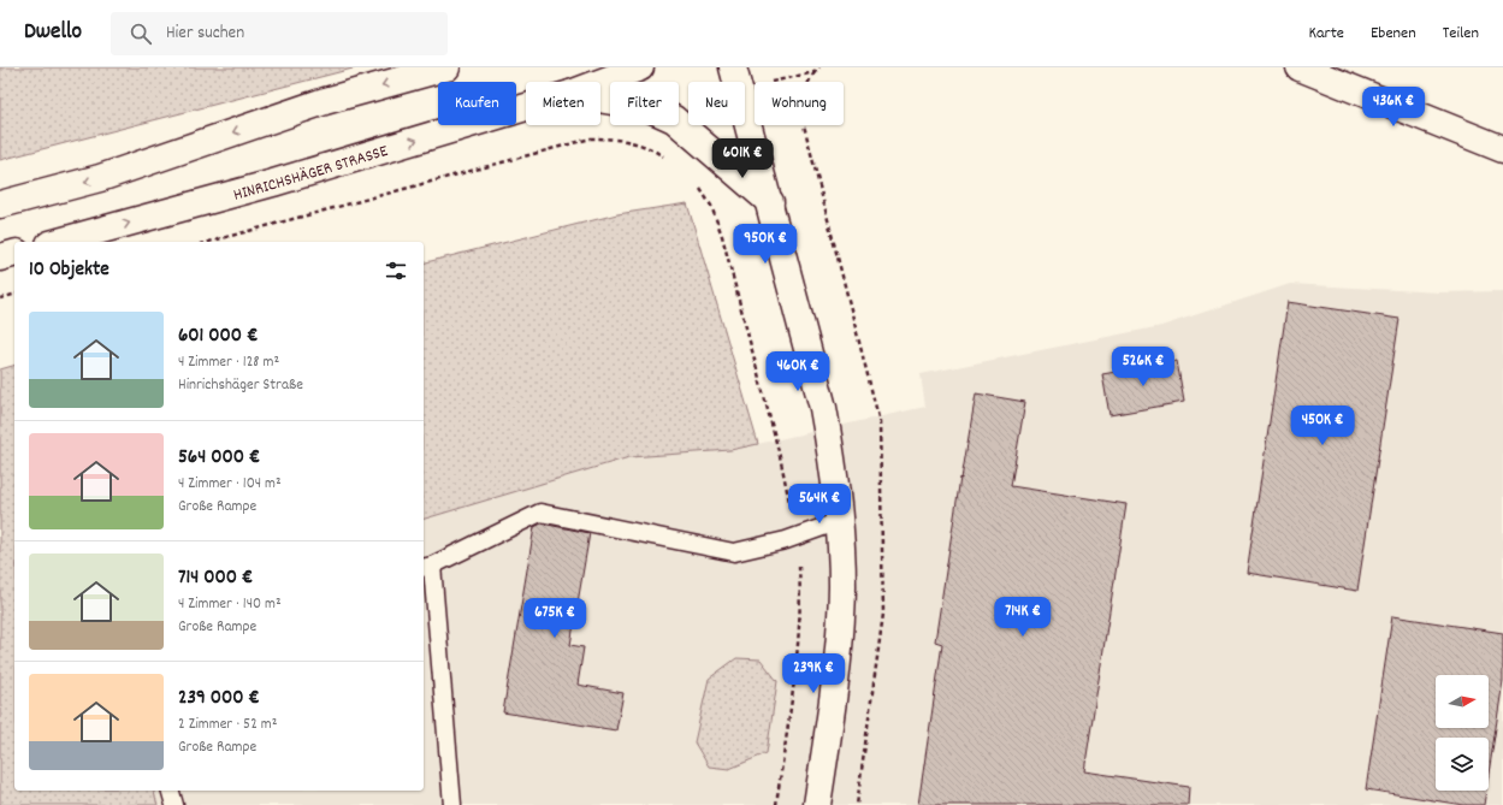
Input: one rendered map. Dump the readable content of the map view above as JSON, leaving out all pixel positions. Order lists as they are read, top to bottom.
{
  "streets": {
    "main road": ["HINRICHSHÄGER STRASSE"]
  },
  "north": "right",
  "page": {
    "header": "Dwello",
    "search": "Hier suchen",
    "nav": ["Karte", "Ebenen", "Teilen"],
    "chip": [
      "Kaufen",
      "Mieten",
      "Filter",
      "Neu",
      "Wohnung"
    ],
    "price": [
      "436K €",
      "601K €",
      "950K €",
      "526K €",
      "460K €",
      "450K €",
      "564K €",
      "714K €",
      "675K €",
      "239K €"
    ],
    "heading": "10 Objekte",
    "list": [
      {
        "name": "601 000 €",
        "note": "4 Zimmer · 128 m² · Hinrichshäger Straße"
      },
      {
        "name": "564 000 €",
        "note": "4 Zimmer · 104 m² · Große Rampe"
      },
      {
        "name": "714 000 €",
        "note": "4 Zimmer · 140 m² · Große Rampe"
      },
      {
        "name": "239 000 €",
        "note": "2 Zimmer · 52 m² · Große Rampe"
      }
    ]
  }
}
